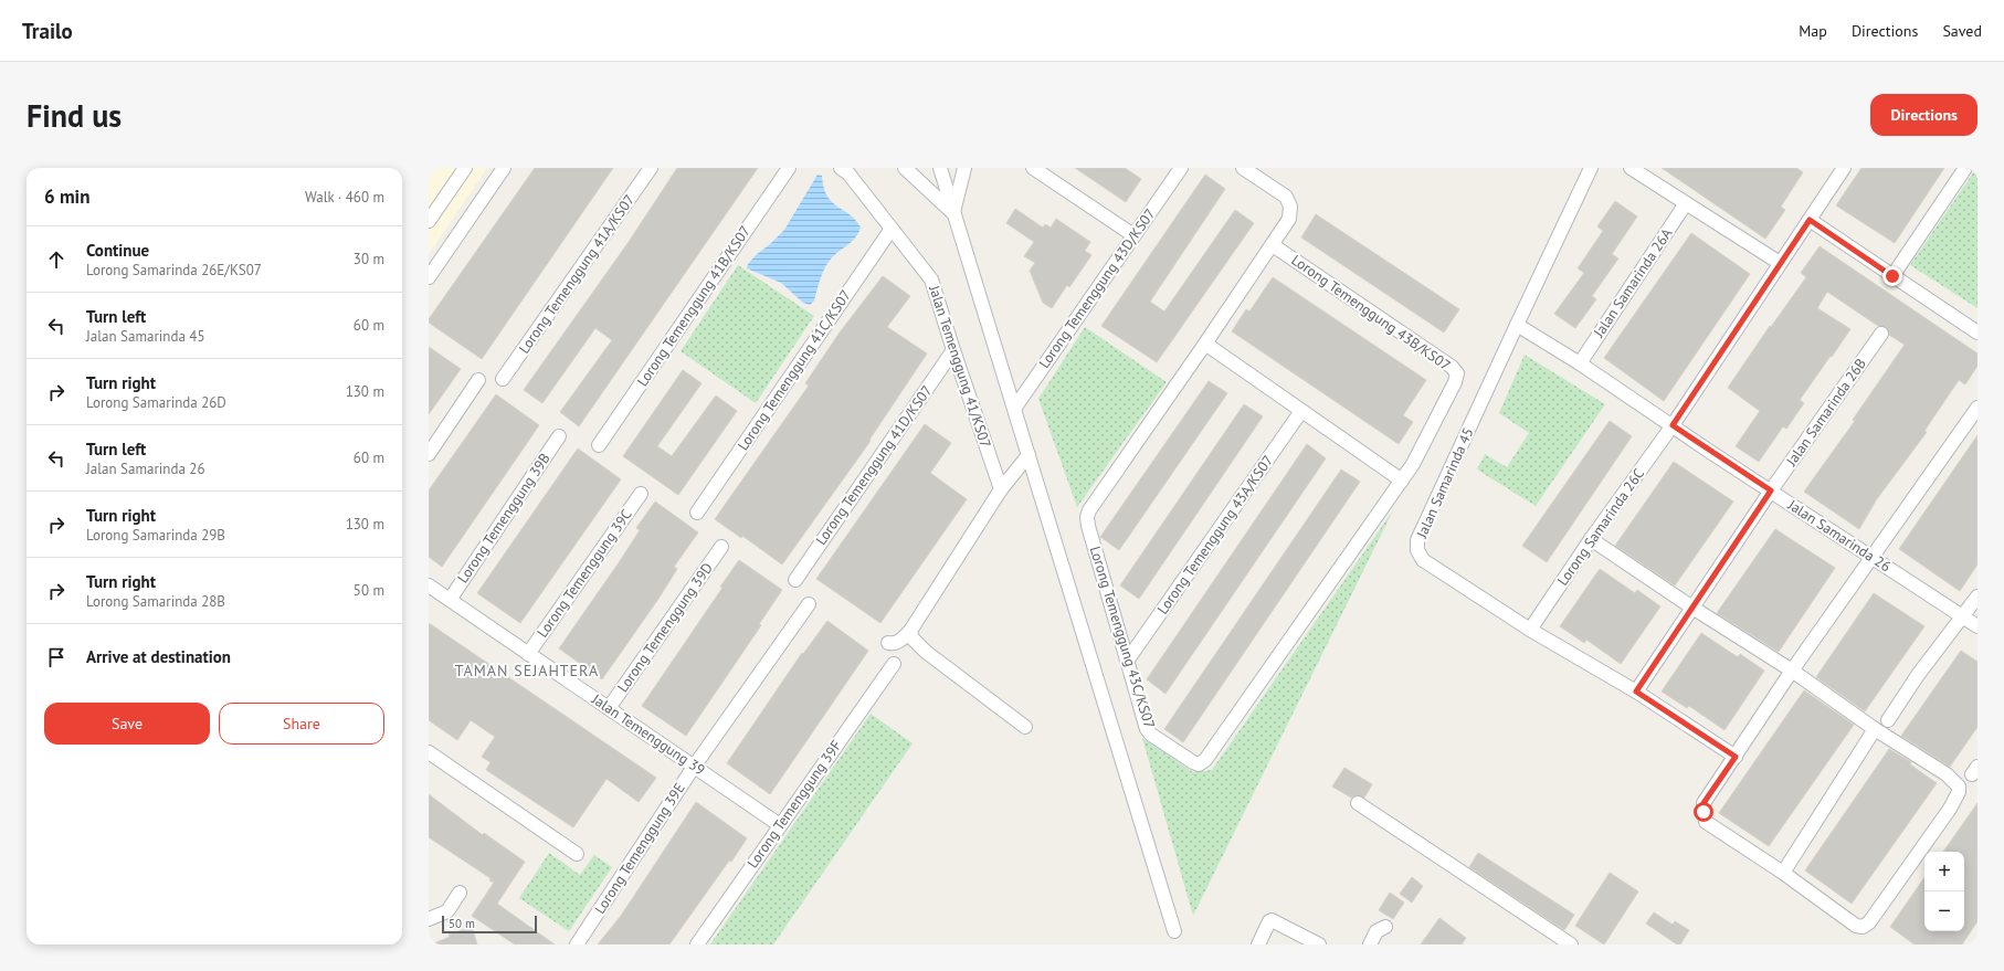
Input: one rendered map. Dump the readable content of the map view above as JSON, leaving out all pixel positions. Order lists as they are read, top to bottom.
{
  "streets": {
    "street": [
      "Lorong Temenggung 41A/KS07",
      "Jalan Samarinda 26A",
      "Lorong Temenggung 43D/KS07",
      "Lorong Temenggung 41B/KS07",
      "Lorong Temenggung 43B/KS07",
      "Jalan Temenggung 41/KS07",
      "Lorong Temenggung 41C/KS07",
      "Jalan Samarinda 26B",
      "Lorong Temenggung 41D/KS07",
      "Jalan Samarinda 45",
      "Lorong Temenggung 39B",
      "Lorong Samarinda 26C",
      "Lorong Temenggung 43A/KS07",
      "Jalan Samarinda 26",
      "Lorong Temenggung 39C",
      "Lorong Temenggung 39D",
      "Lorong Temenggung 43C/KS07",
      "Jalan Temenggung 39",
      "Lorong Temenggung 39F",
      "Lorong Temenggung 39E"
    ]
  },
  "crossings": [
    ["Jalan Samarinda 26A", "Jalan Samarinda 26"],
    ["Lorong Temenggung 43B/KS07", "Lorong Temenggung 43C/KS07"],
    ["Jalan Temenggung 41/KS07", "Lorong Temenggung 41C/KS07"],
    ["Jalan Temenggung 41/KS07", "Lorong Temenggung 41D/KS07"],
    ["Jalan Samarinda 26B", "Jalan Samarinda 45"],
    ["Jalan Samarinda 26B", "Jalan Samarinda 26"],
    ["Jalan Samarinda 45", "Lorong Samarinda 26C"],
    ["Jalan Samarinda 45", "Jalan Samarinda 26"],
    ["Lorong Temenggung 39B", "Jalan Temenggung 39"],
    ["Lorong Samarinda 26C", "Jalan Samarinda 26"],
    ["Lorong Temenggung 43A/KS07", "Lorong Temenggung 43C/KS07"],
    ["Lorong Temenggung 39C", "Jalan Temenggung 39"],
    ["Lorong Temenggung 39D", "Jalan Temenggung 39"],
    ["Jalan Temenggung 39", "Lorong Temenggung 39F"],
    ["Jalan Temenggung 39", "Lorong Temenggung 39E"]
  ],
  "districts": ["TAMAN SEJAHTERA"],
  "scale_bar": "50 m",
  "page": {
    "header": "Trailo",
    "nav": ["Map", "Directions", "Saved"],
    "buttons": [
      "Directions",
      ["Save", "Share"]
    ],
    "title": "Find us",
    "heading": ["6 min", "Walk · 460 m"],
    "list": [
      ["Continue", "Lorong Samarinda 26E/KS07", "30 m"],
      ["Turn left", "Jalan Samarinda 45", "60 m"],
      ["Turn right", "Lorong Samarinda 26D", "130 m"],
      ["Turn left", "Jalan Samarinda 26", "60 m"],
      ["Turn right", "Lorong Samarinda 29B", "130 m"],
      ["Turn right", "Lorong Samarinda 28B", "50 m"],
      "Arrive at destination"
    ],
    "map_buttons": ["+", "−"],
    "scale": "50 m"
  }
}
